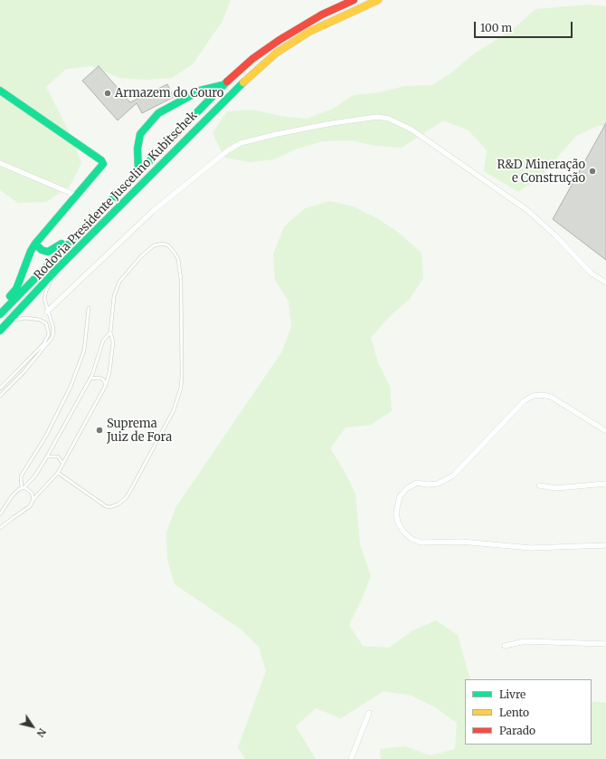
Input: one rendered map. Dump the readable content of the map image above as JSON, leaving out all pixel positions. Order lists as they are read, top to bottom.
{
  "streets": {
    "main road": ["Rodovia Presidente Juscelino Kubitschek"]
  },
  "places": ["Armazem do Couro", "R&D Mineração e Construção", "Suprema Juiz de Fora"],
  "legend": ["Livre", "Lento", "Parado"],
  "scale_bar": "100 m",
  "north": "bottom right"
}
